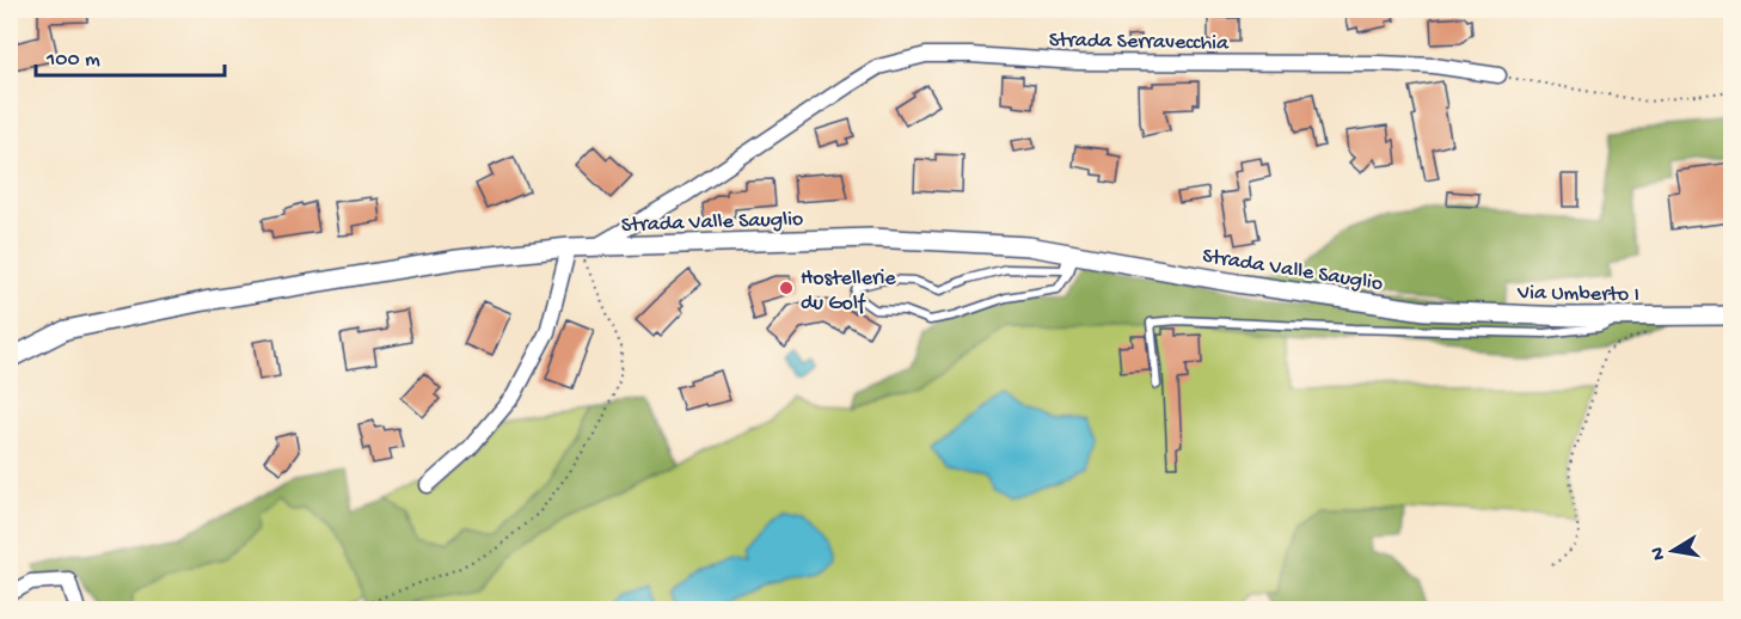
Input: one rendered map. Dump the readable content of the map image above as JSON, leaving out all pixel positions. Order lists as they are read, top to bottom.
{
  "streets": {
    "street": ["Strada Serravecchia", "Strada Valle Sauglio", "Via Umberto I"]
  },
  "crossings": [
    ["Strada Serravecchia", "Strada Valle Sauglio"],
    ["Strada Valle Sauglio", "Via Umberto I"]
  ],
  "places": ["Hostellerie du Golf"],
  "scale_bar": "100 m",
  "north": "left"
}
